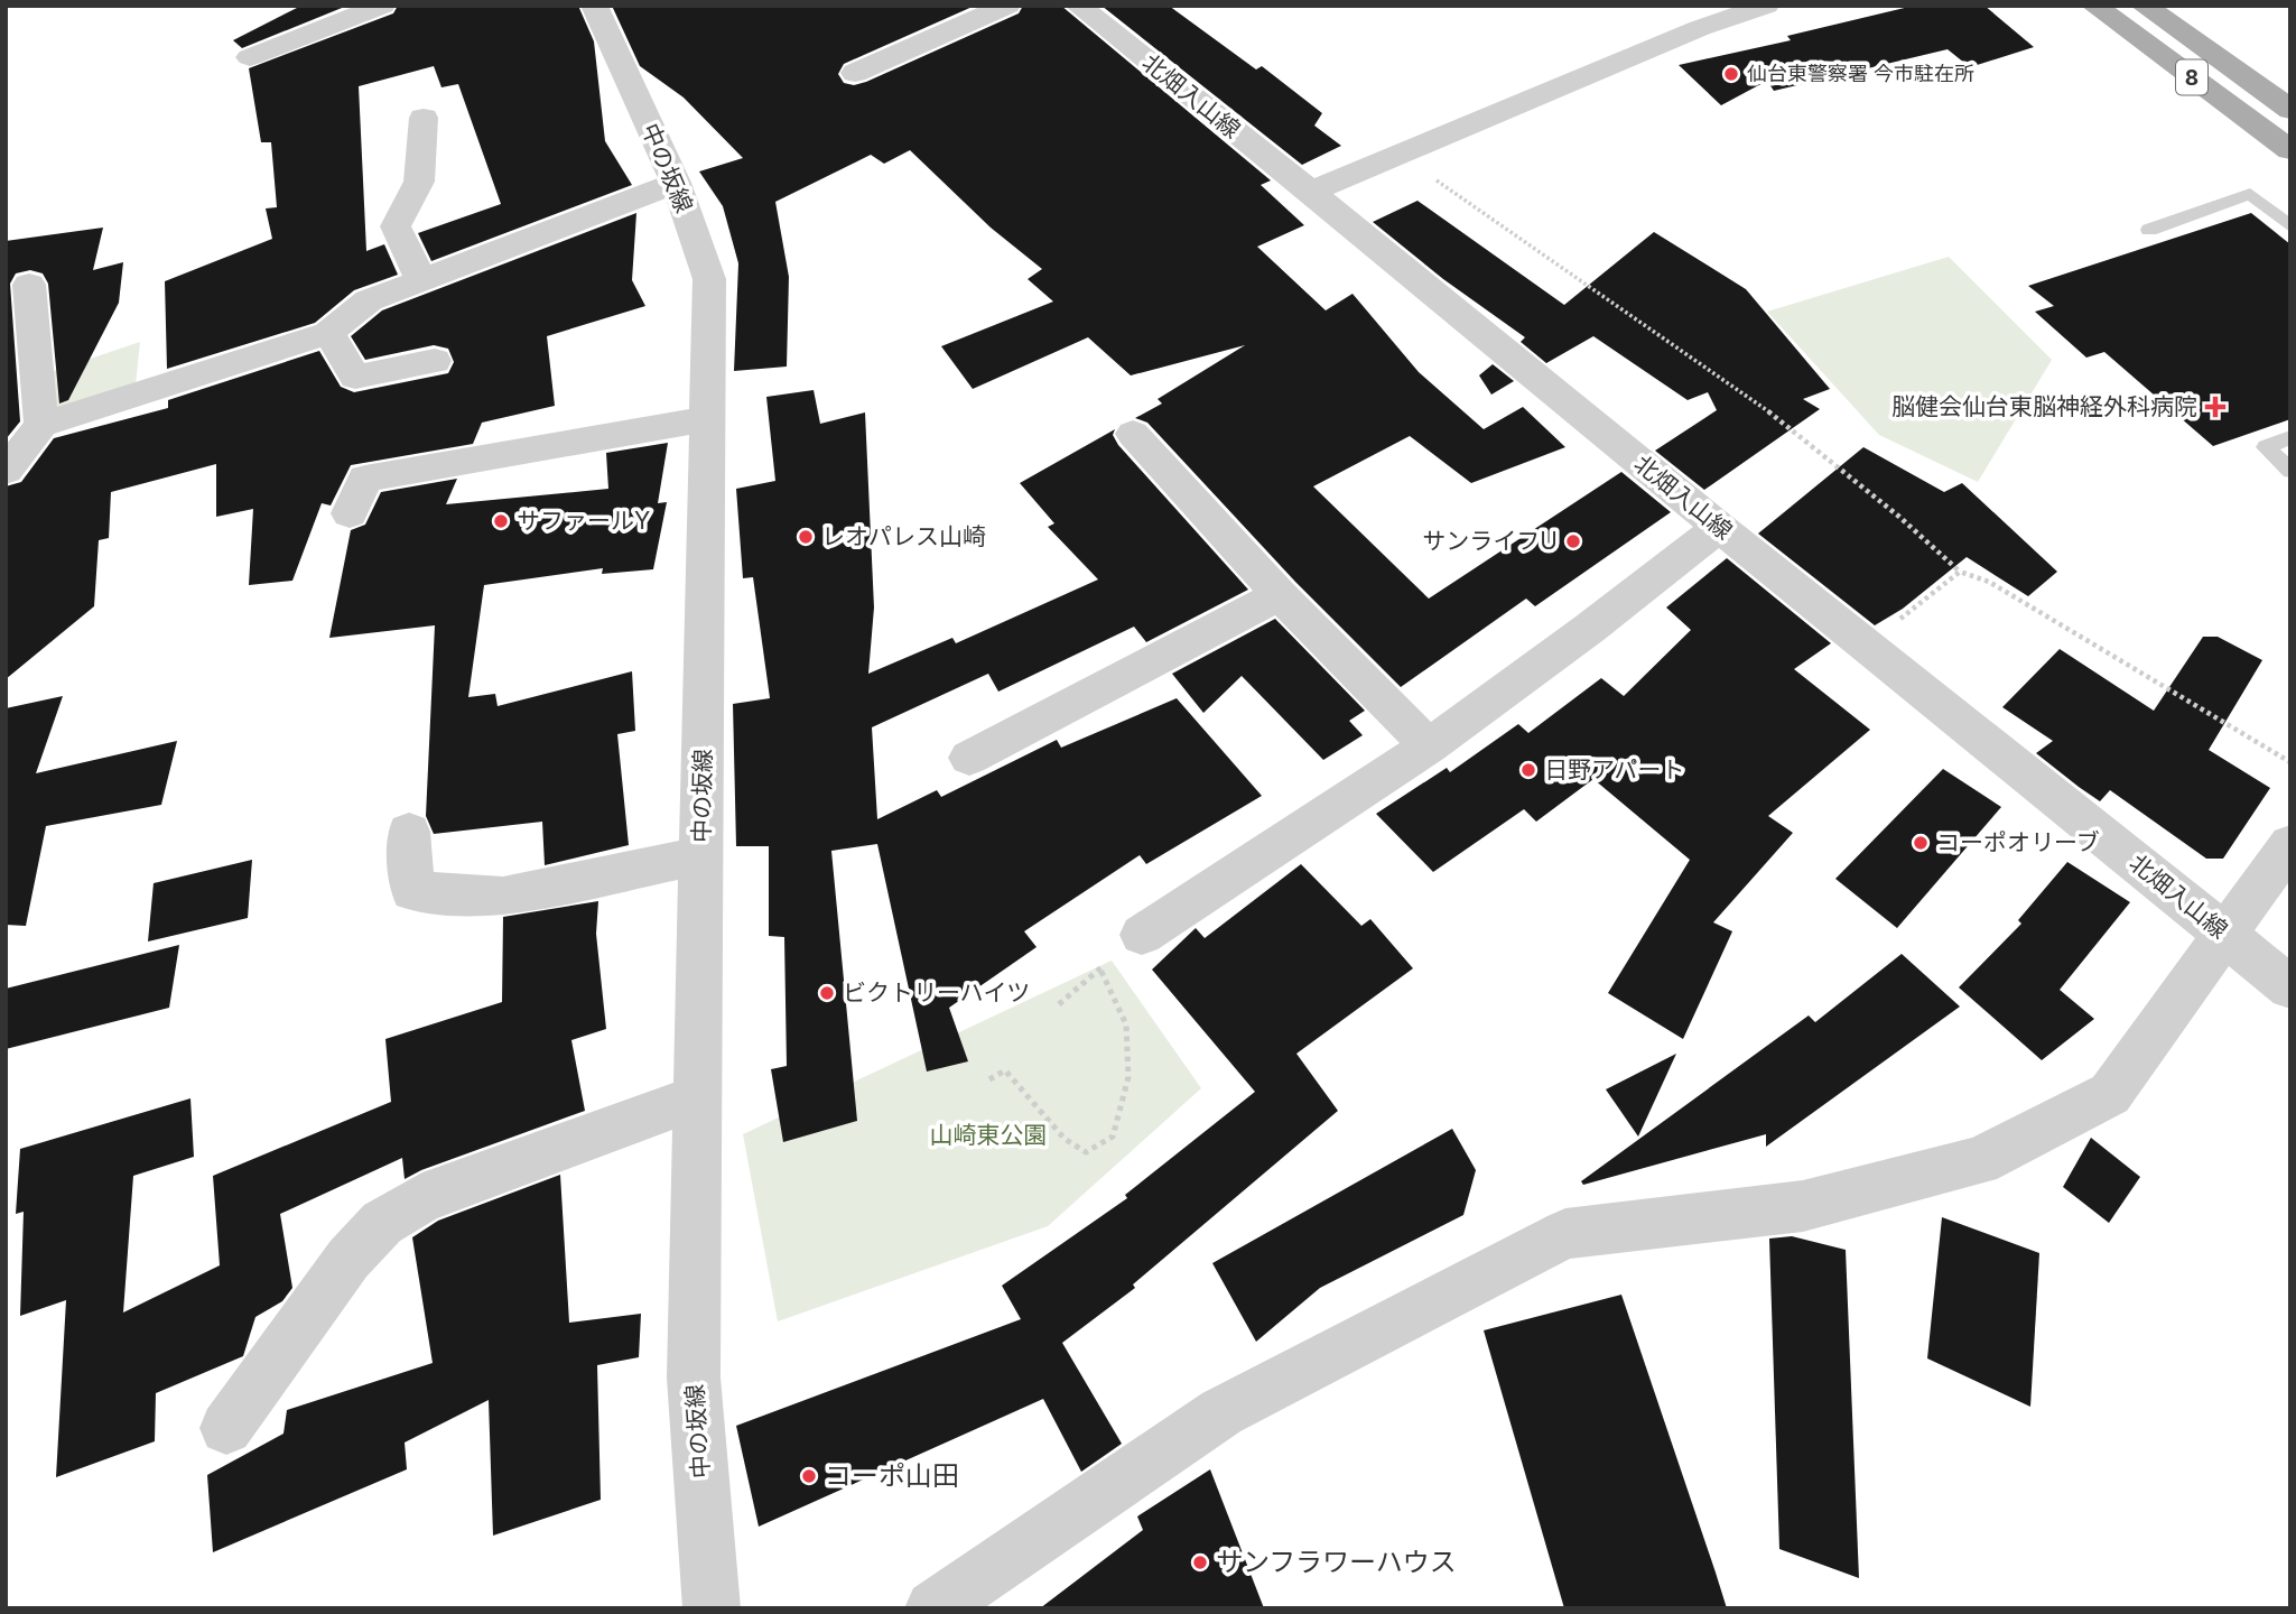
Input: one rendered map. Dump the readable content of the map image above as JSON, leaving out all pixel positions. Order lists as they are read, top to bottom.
{
  "streets": {
    "main road": ["8"],
    "street": ["北畑入山線", "中の坂線"]
  },
  "parks": ["山崎東公園"],
  "places": {
    "other": [
      "仙台東警察署 今市駐在所",
      "サファールY",
      "レオパレス山崎",
      "サンライフU",
      "日野アパート",
      "コーポオリーブ",
      "ビクトリーハイツ",
      "コーポ山田",
      "サンフラワーハウス"
    ],
    "health": ["脳健会仙台東脳神経外科病院"]
  }
}
